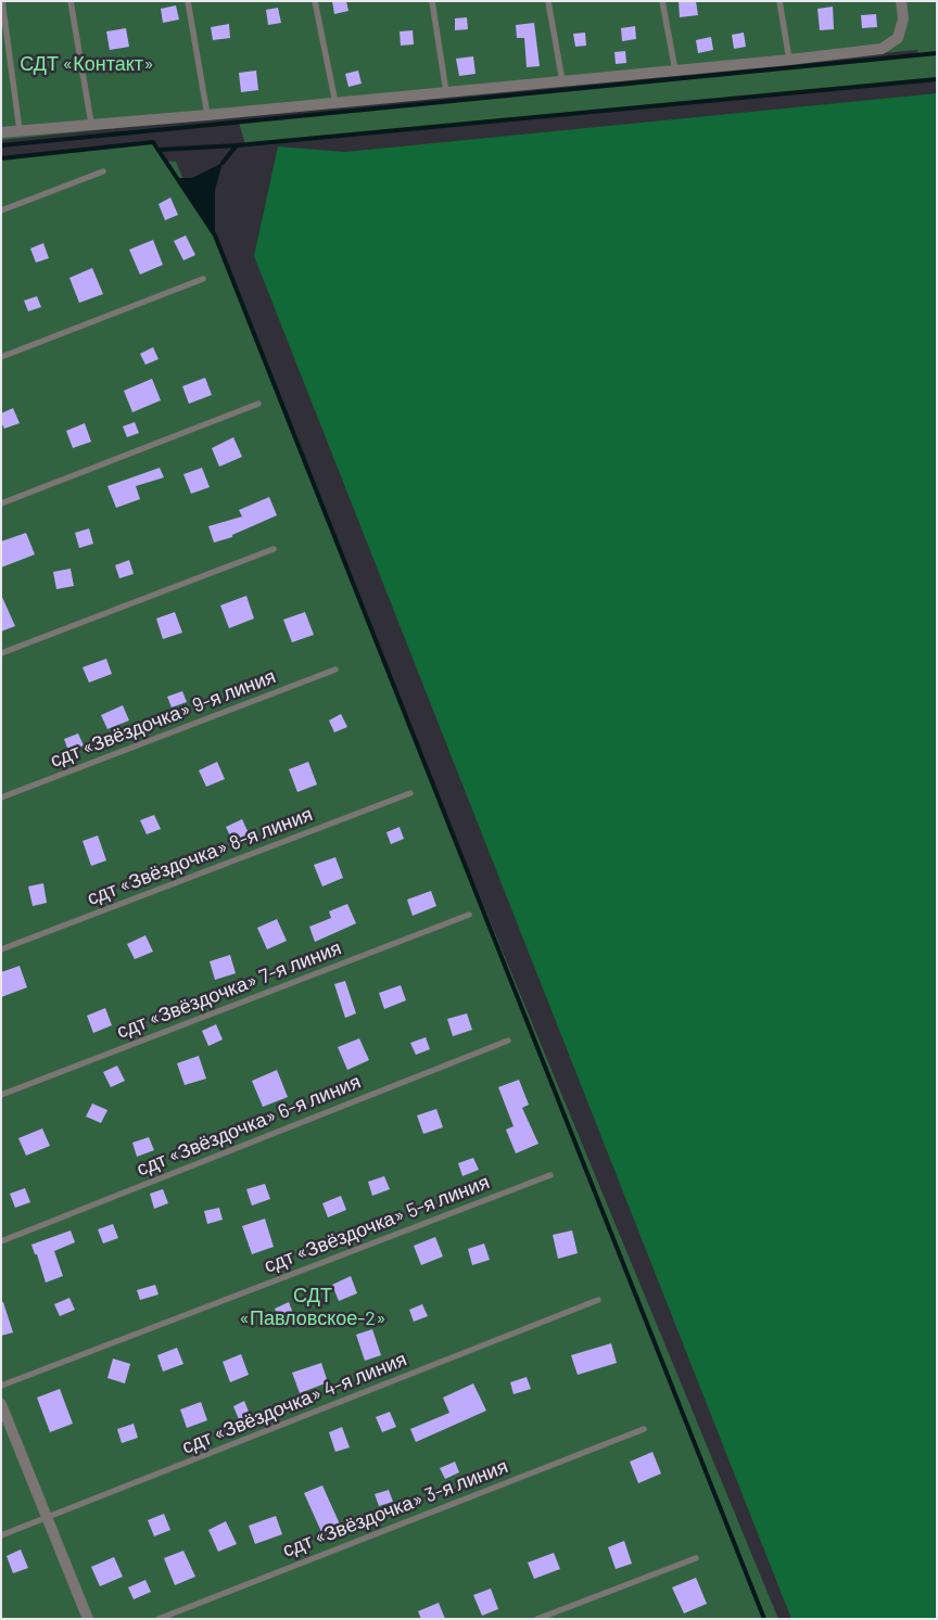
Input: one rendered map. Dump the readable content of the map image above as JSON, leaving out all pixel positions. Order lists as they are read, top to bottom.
{
  "streets": {
    "lane": [
      "сдт «Звёздочка» 9-я линия",
      "сдт «Звёздочка» 8-я линия",
      "сдт «Звёздочка» 7-я линия",
      "сдт «Звёздочка» 6-я линия",
      "сдт «Звёздочка» 5-я линия",
      "сдт «Звёздочка» 4-я линия",
      "сдт «Звёздочка» 3-я линия"
    ]
  },
  "parks": ["СДТ «Контакт»", "СДТ «Павловское-2»"]
}
